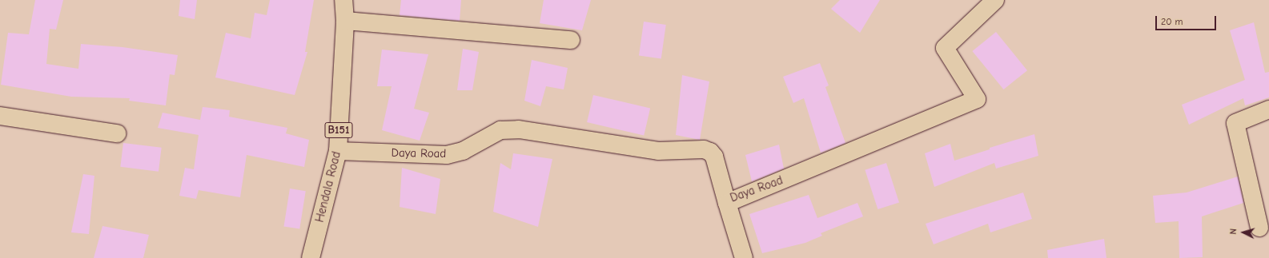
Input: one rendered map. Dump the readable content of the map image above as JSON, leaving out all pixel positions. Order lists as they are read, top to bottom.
{
  "streets": {
    "street": ["B151", "Daya Road", "Hendala Road"]
  },
  "crossings": [
    ["Daya Road", "Hendala Road"]
  ],
  "scale_bar": "20 m",
  "north": "left"
}
